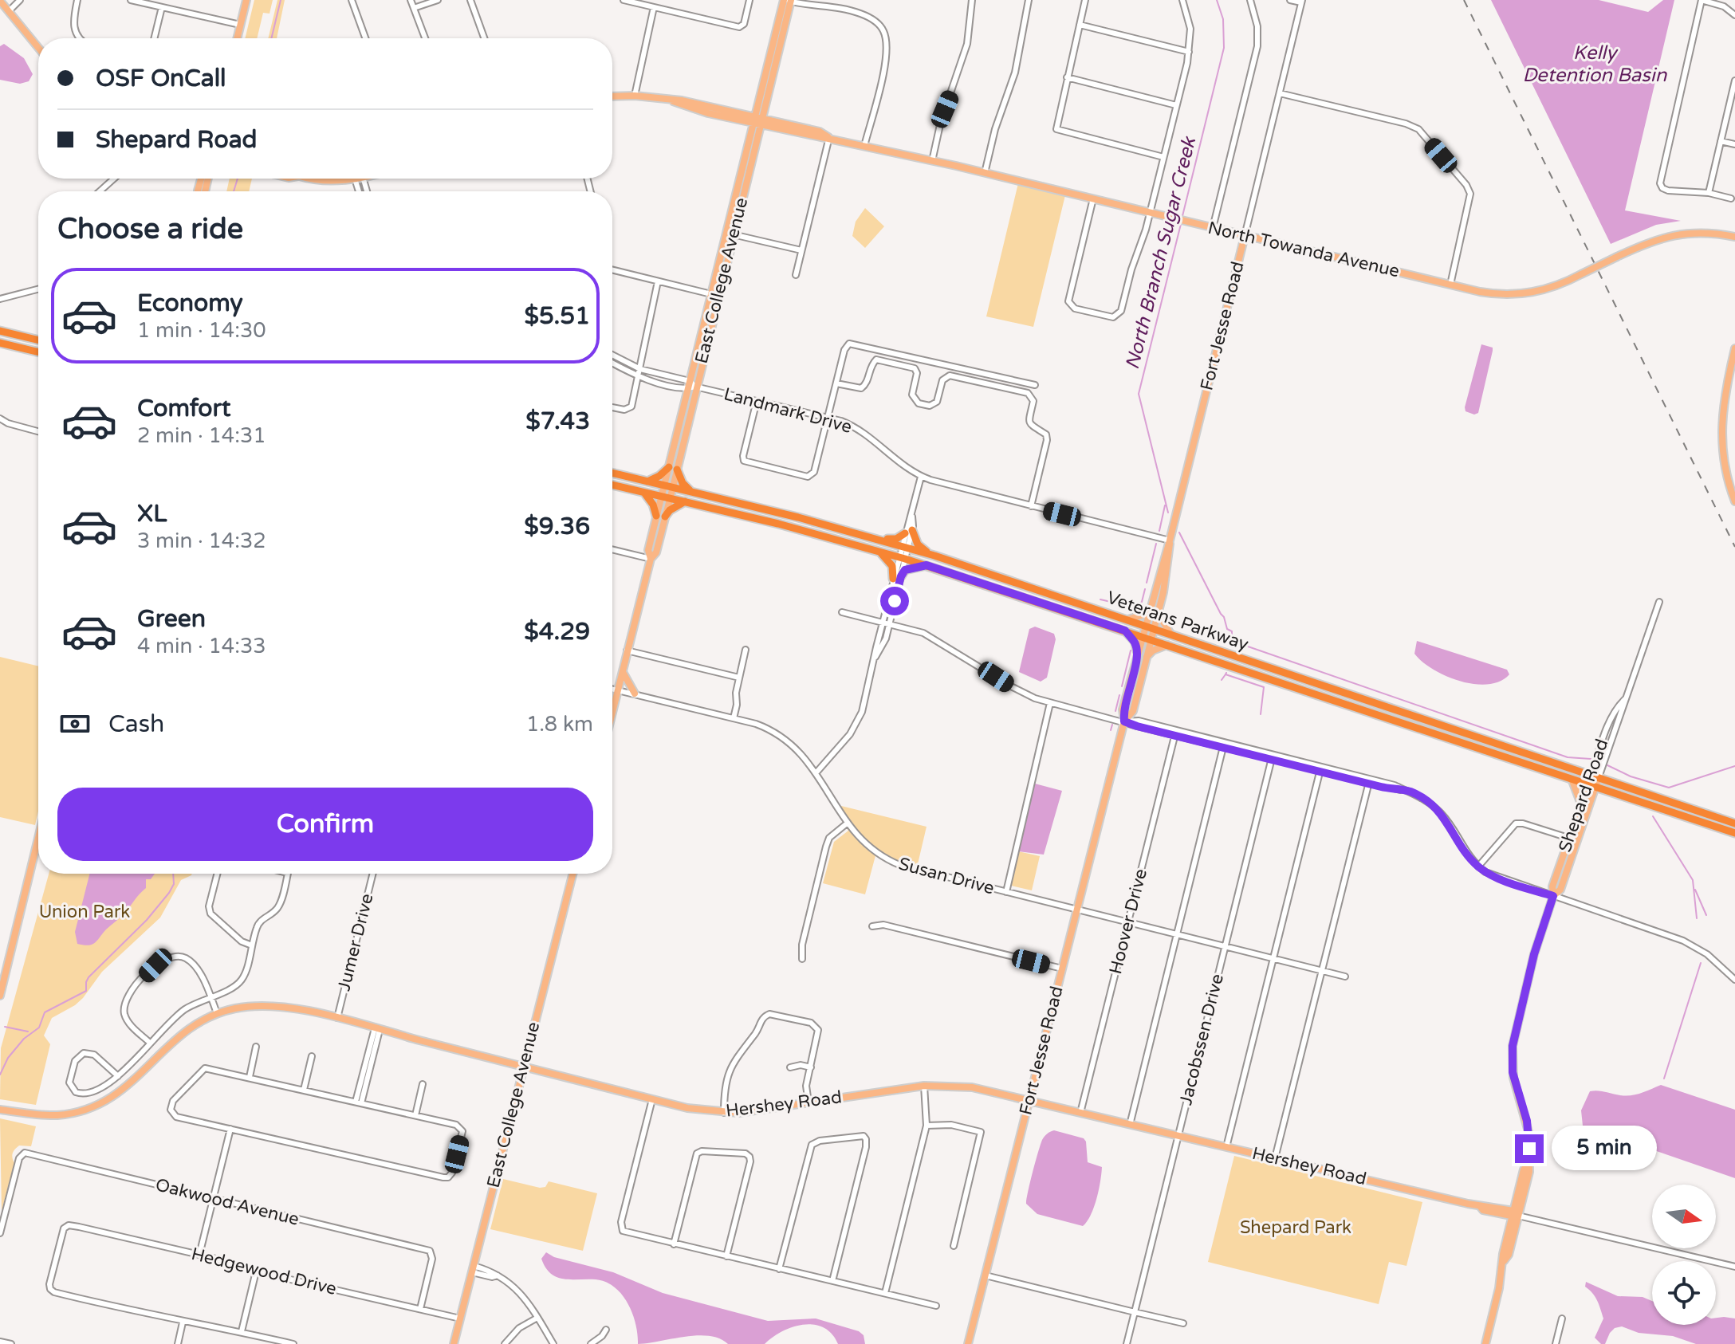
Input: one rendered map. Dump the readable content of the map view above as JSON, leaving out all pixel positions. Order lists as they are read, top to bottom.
{
  "streets": {
    "highway": ["Veterans Parkway"],
    "main road": [
      "North Towanda Avenue",
      "East College Avenue",
      "Fort Jesse Road",
      "Shepard Road",
      "Hershey Road"
    ],
    "street": [
      "Landmark Drive",
      "Susan Drive",
      "Hoover Drive",
      "Jumer Drive",
      "Jacobssen Drive",
      "Oakwood Avenue",
      "Hedgewood Drive"
    ]
  },
  "crossings": [
    ["North Towanda Avenue", "East College Avenue"],
    ["North Towanda Avenue", "Fort Jesse Road"],
    ["East College Avenue", "Landmark Drive"],
    ["East College Avenue", "Veterans Parkway"],
    ["East College Avenue", "Susan Drive"],
    ["East College Avenue", "Hershey Road"],
    ["East College Avenue", "Hedgewood Drive"],
    ["Fort Jesse Road", "Landmark Drive"],
    ["Fort Jesse Road", "Veterans Parkway"],
    ["Fort Jesse Road", "Susan Drive"],
    ["Fort Jesse Road", "Hershey Road"],
    ["Veterans Parkway", "Shepard Road"],
    ["Shepard Road", "Hershey Road"],
    ["Susan Drive", "Hoover Drive"],
    ["Susan Drive", "Jacobssen Drive"],
    ["Hoover Drive", "Hershey Road"],
    ["Jumer Drive", "Hershey Road"],
    ["Jacobssen Drive", "Hershey Road"],
    ["Oakwood Avenue", "Hedgewood Drive"]
  ],
  "water": ["Kelly Detention Basin", "North Branch Sugar Creek"],
  "parks": ["Union Park", "Shepard Park"],
  "north": "right",
  "page": {
    "banner": ["OSF OnCall", "Shepard Road"],
    "heading": "Choose a ride",
    "list": [
      {
        "name": "Economy",
        "note": "1 min · 14:30",
        "value": "$5.51"
      },
      {
        "name": "Comfort",
        "note": "2 min · 14:31",
        "value": "$7.43"
      },
      {
        "name": "XL",
        "note": "3 min · 14:32",
        "value": "$9.36"
      },
      {
        "name": "Green",
        "note": "4 min · 14:33",
        "value": "$4.29"
      }
    ],
    "pay": ["Cash", "1.8 km"],
    "buttons": "Confirm",
    "bubble": "5 min"
  }
}
